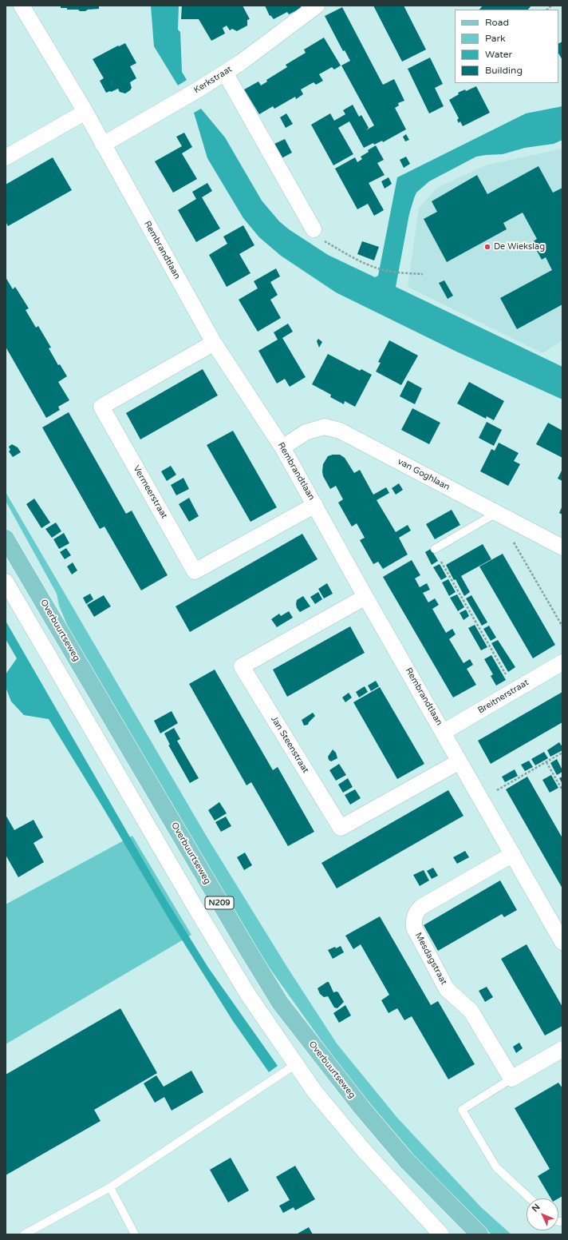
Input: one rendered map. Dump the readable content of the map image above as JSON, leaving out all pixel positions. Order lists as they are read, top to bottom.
{
  "streets": {
    "main road": ["Overbuurtseweg", "N209"],
    "street": [
      "Kerkstraat",
      "Rembrandtlaan",
      "van Goghlaan",
      "Vermeerstraat",
      "Breitnerstraat",
      "Jan Steenstraat",
      "Mesdagstraat"
    ]
  },
  "crossings": [
    ["Kerkstraat", "Rembrandtlaan"],
    ["Rembrandtlaan", "van Goghlaan"],
    ["Rembrandtlaan", "Vermeerstraat"],
    ["Rembrandtlaan", "Breitnerstraat"],
    ["Rembrandtlaan", "Jan Steenstraat"],
    ["Rembrandtlaan", "Mesdagstraat"]
  ],
  "places": ["De Wiekslag"],
  "legend": [
    "Road",
    "Park",
    "Water",
    "Building"
  ],
  "north": "top left"
}
